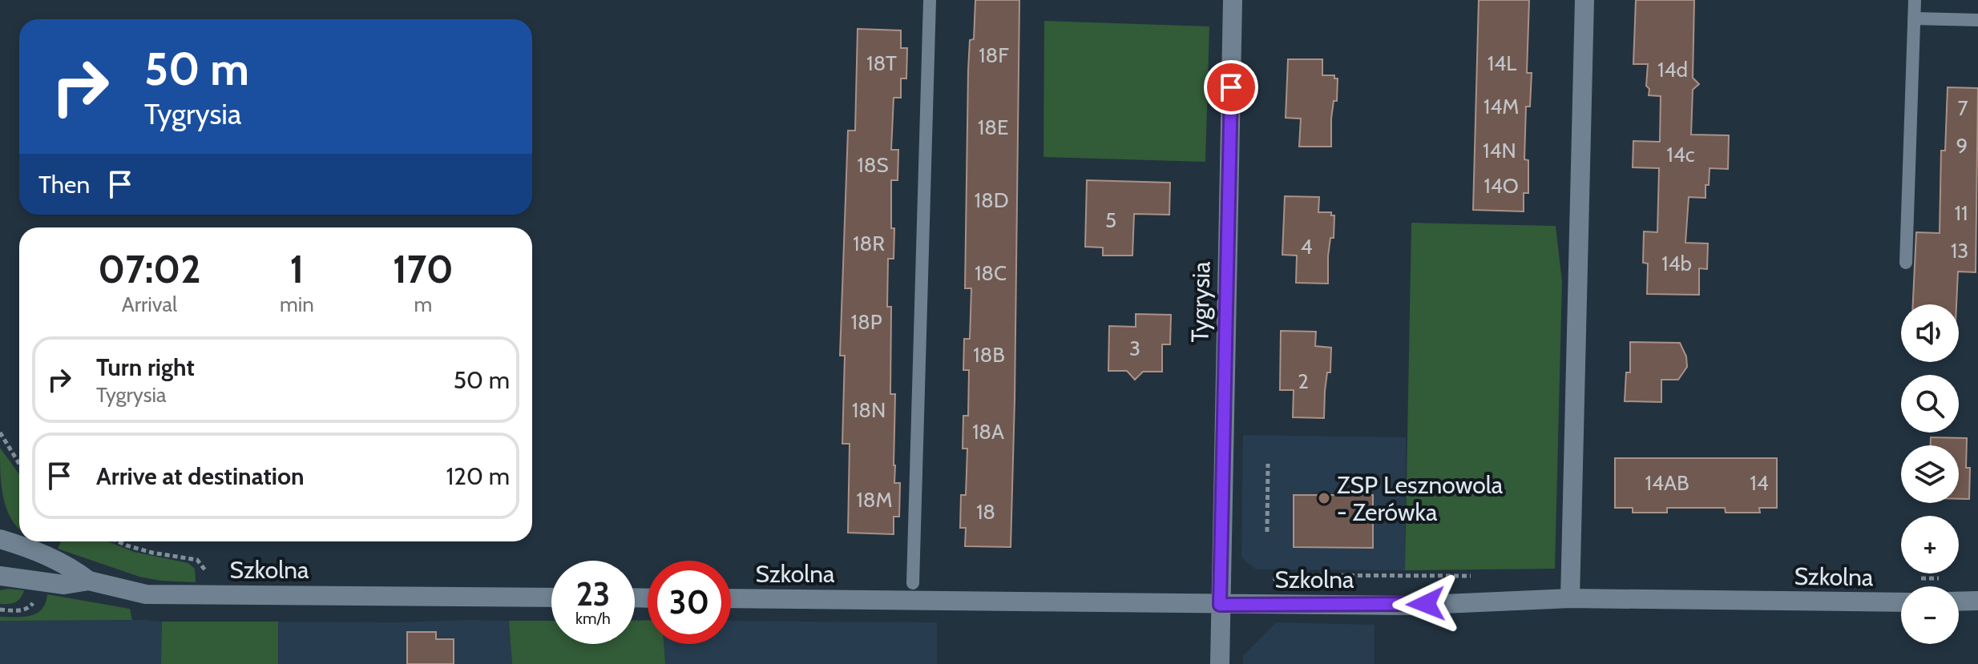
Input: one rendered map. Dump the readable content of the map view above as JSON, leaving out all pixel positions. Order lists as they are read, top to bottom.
{
  "streets": {
    "street": ["Tygrysia", "Szkolna"]
  },
  "crossings": [
    ["Tygrysia", "Szkolna"]
  ],
  "places": ["ZSP Lesznowola - Zerówka"],
  "house_numbers": [
    "18F",
    "18T",
    "14L",
    "14d",
    "14M",
    "7",
    "18E",
    "9",
    "14N",
    "14c",
    "18S",
    "14O",
    "18D",
    "11",
    "5",
    "18R",
    "4",
    "13",
    "14b",
    "18C",
    "18P",
    "3",
    "18B",
    "2",
    "18N",
    "18A",
    "14AB",
    "14",
    "18M",
    "18"
  ],
  "page": {
    "turn": ["50 m", "Tygrysia"],
    "then": "Then",
    "eta": [
      "07:02",
      "Arrival",
      "1",
      "min",
      "170",
      "m"
    ],
    "map_buttons": ["+", "−"],
    "list": [
      {
        "name": "Turn right",
        "note": "Tygrysia",
        "value": "50 m"
      },
      {
        "name": "Arrive at destination",
        "value": "120 m"
      }
    ],
    "speed": "23 km/h",
    "limit": "30"
  }
}
